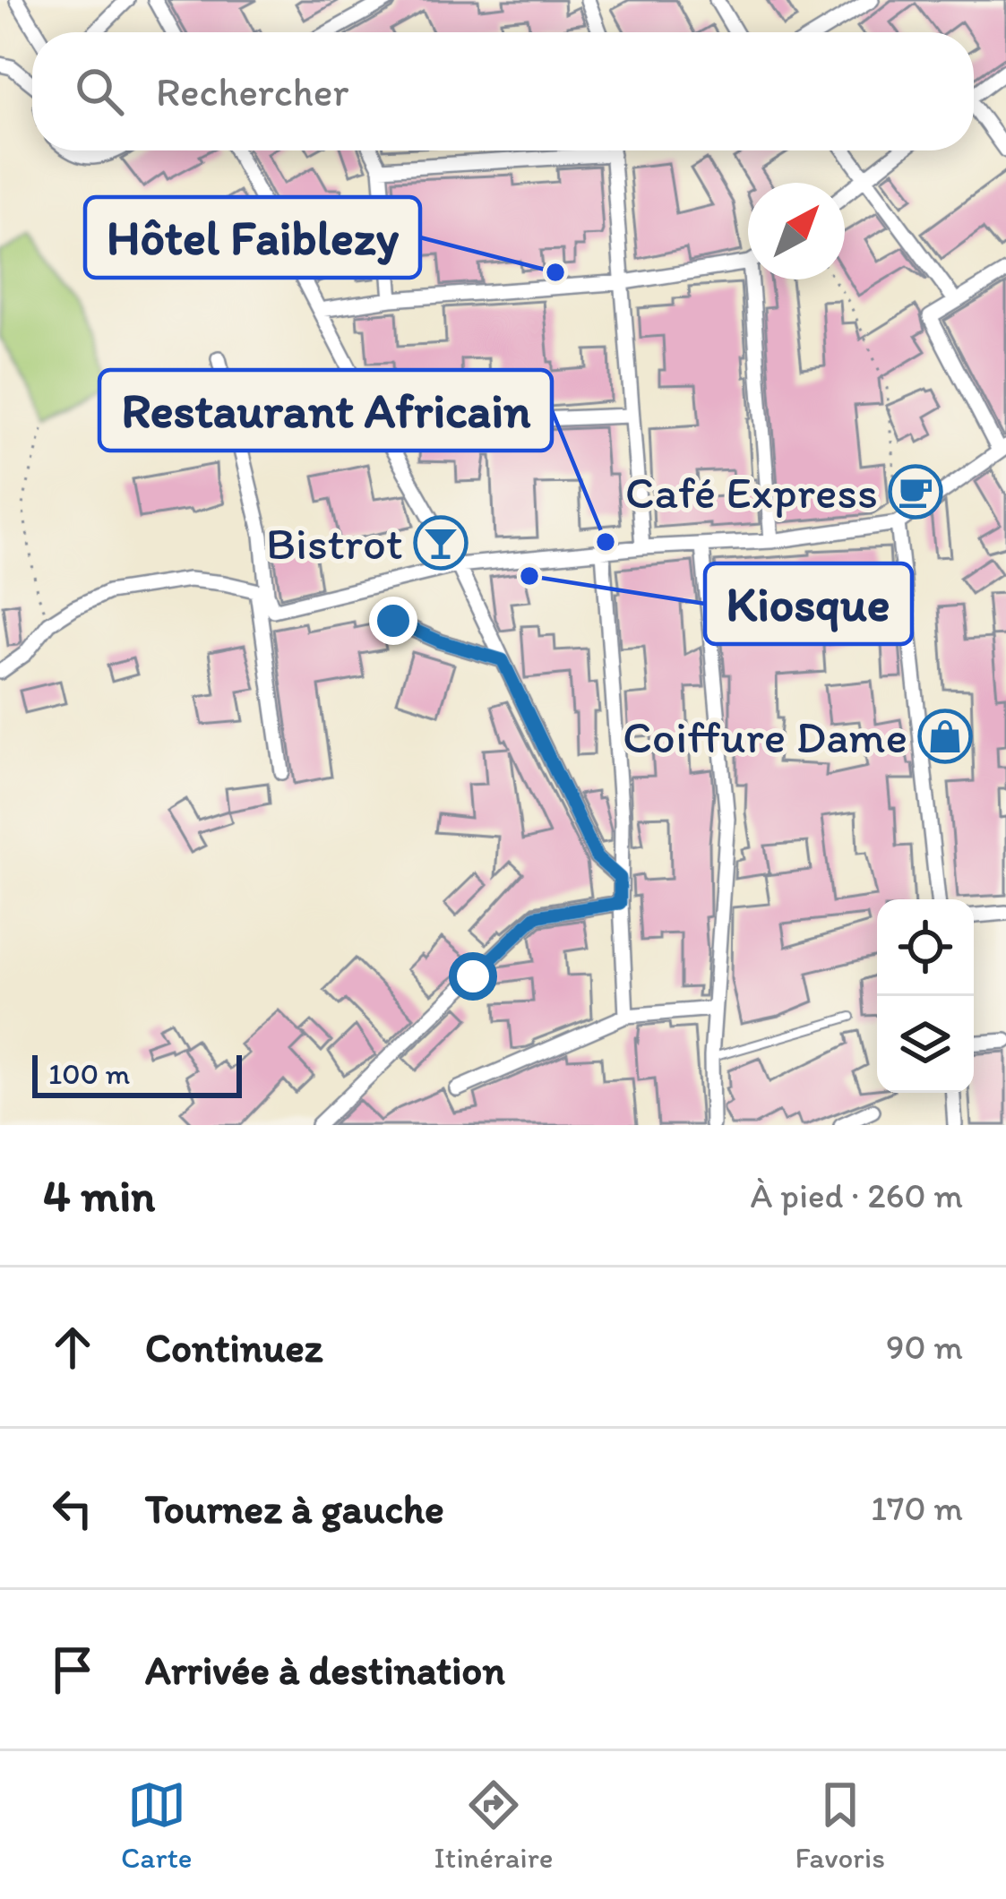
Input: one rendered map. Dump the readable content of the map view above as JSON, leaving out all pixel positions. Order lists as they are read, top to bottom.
{
  "places": {
    "other": ["Hôtel Faiblezy", "Restaurant Africain", "Kiosque"],
    "cafe": ["Café Express"],
    "bar": ["Bistrot"],
    "shop": ["Coiffure Dame"]
  },
  "scale_bar": "100 m",
  "north": "top right",
  "page": {
    "search": "Rechercher",
    "scale": "100 m",
    "heading": ["4 min", "À pied · 260 m"],
    "list": [
      ["Continuez", "90 m"],
      ["Tournez à gauche", "170 m"],
      "Arrivée à destination"
    ],
    "nav": ["Carte", "Itinéraire", "Favoris"]
  }
}
